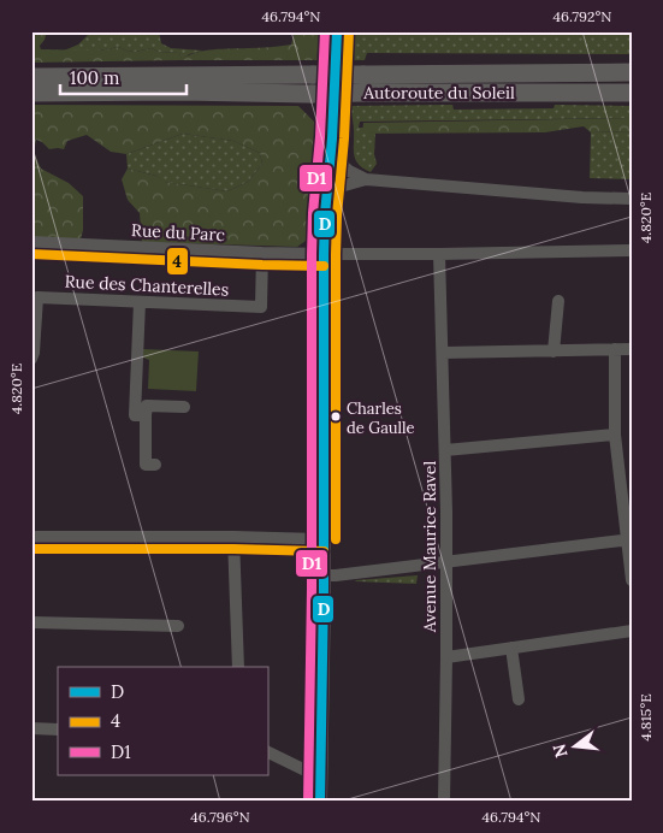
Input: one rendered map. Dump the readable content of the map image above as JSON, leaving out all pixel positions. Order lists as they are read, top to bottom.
{
  "streets": {
    "highway": ["Autoroute du Soleil"],
    "street": ["Rue du Parc", "Rue des Chanterelles", "Avenue Maurice Ravel"]
  },
  "crossings": [
    ["Rue du Parc", "Rue des Chanterelles"]
  ],
  "places": ["Charles de Gaulle"],
  "lines": ["transit line D", "transit line 4", "transit line D1"],
  "legend": ["D", "4", "D1"],
  "scale_bar": "100 m",
  "north": "left",
  "coordinates": [
    "46.794°N",
    "46.792°N",
    "4.820°E",
    "4.815°E",
    "46.796°N"
  ]
}
